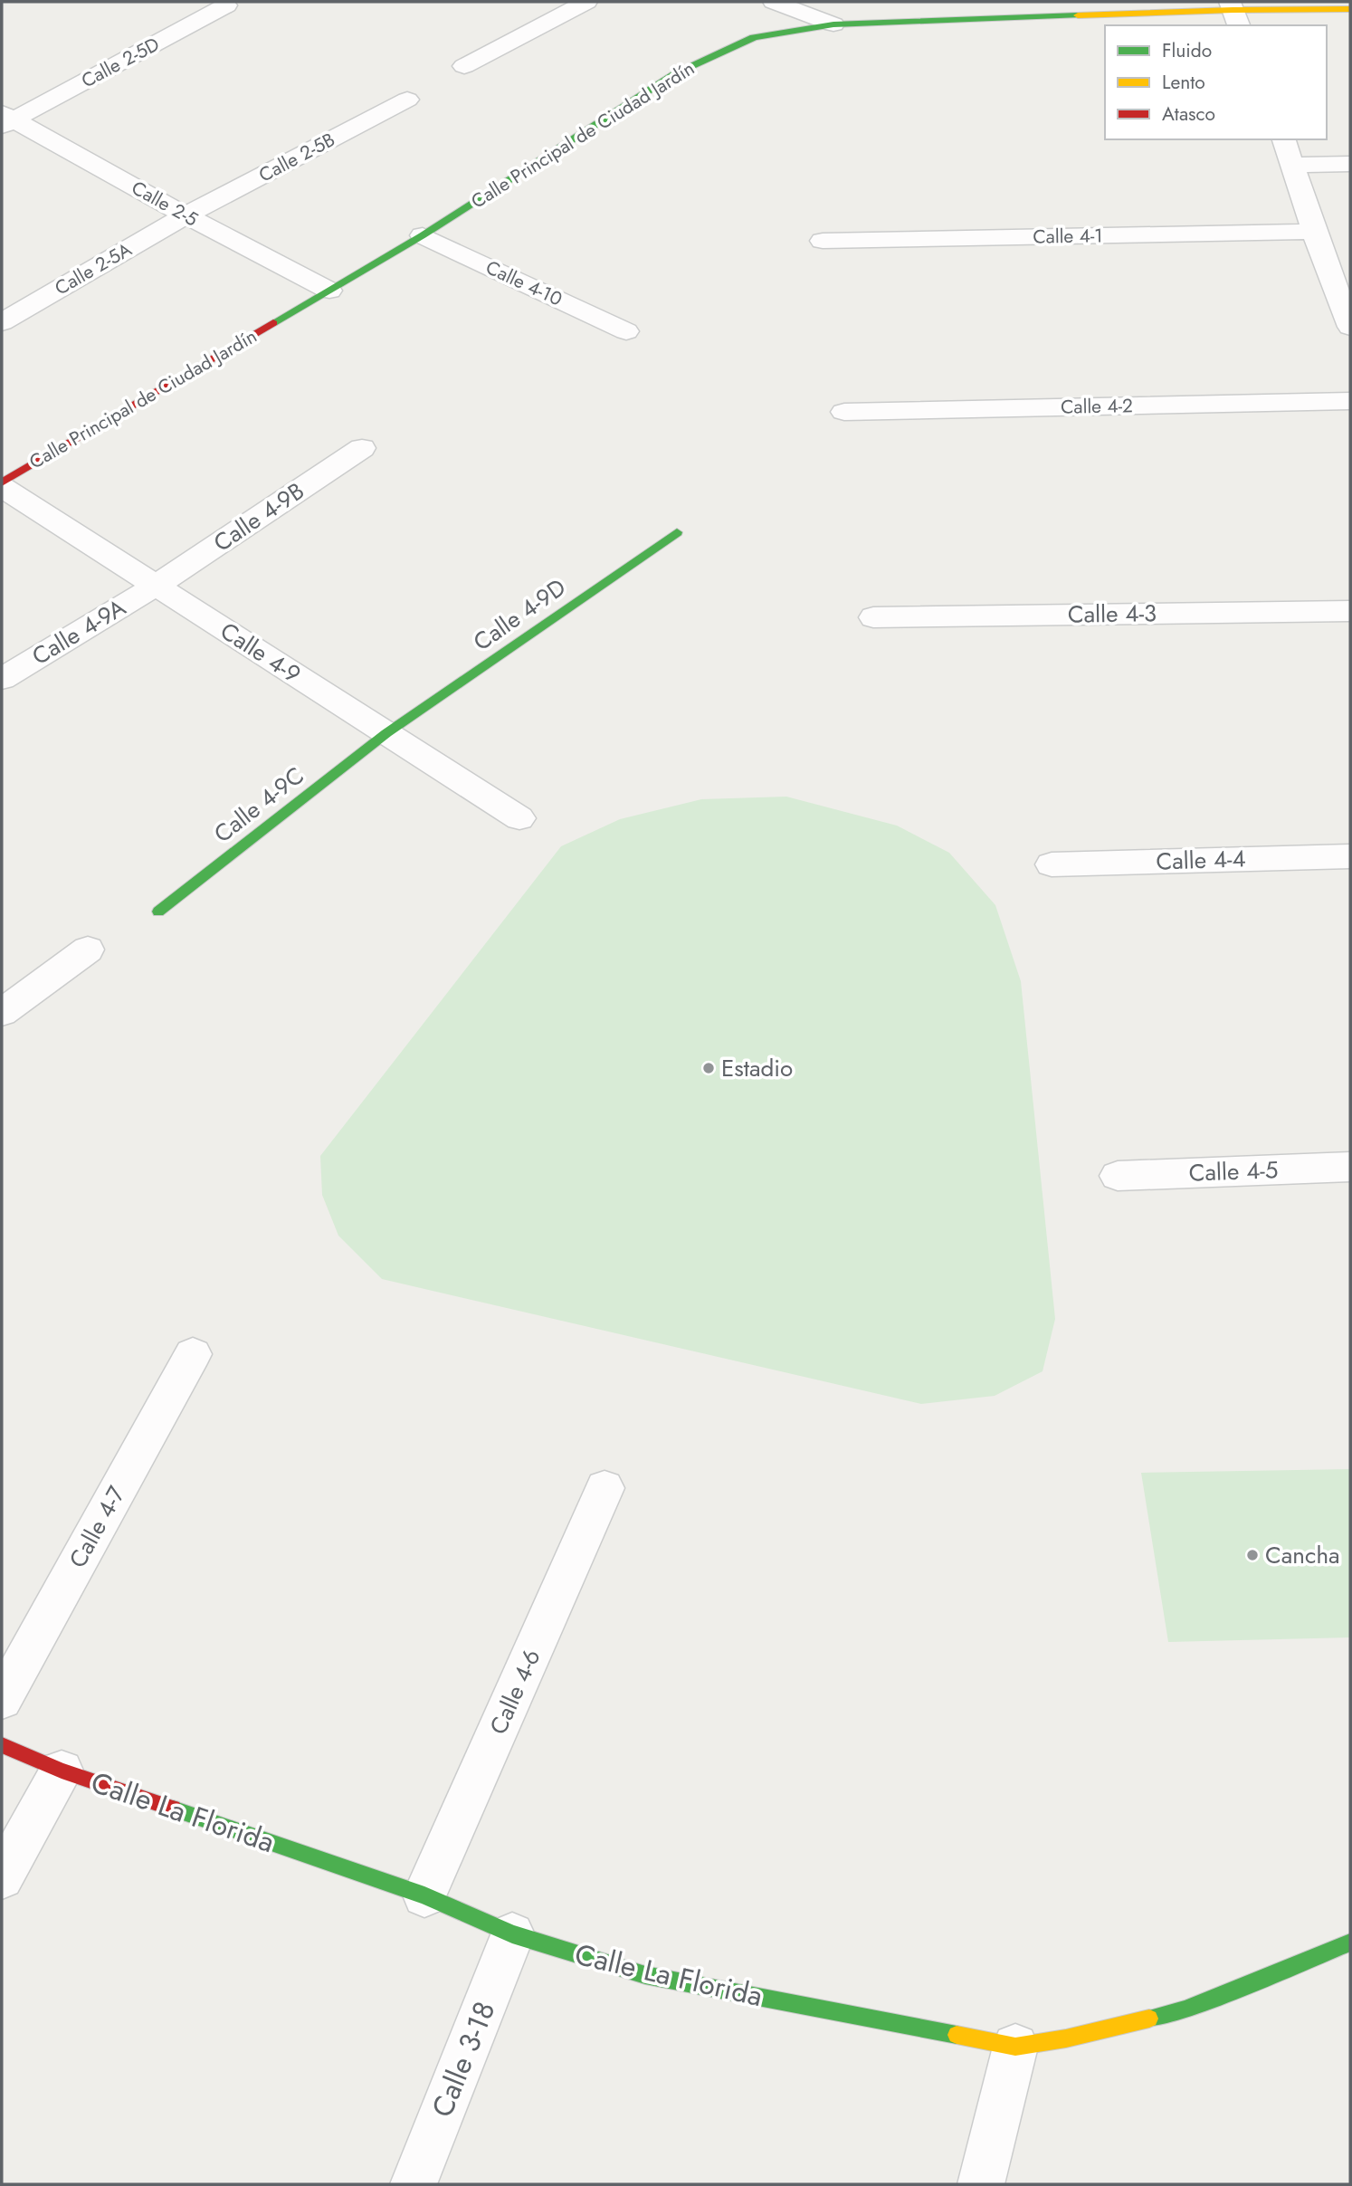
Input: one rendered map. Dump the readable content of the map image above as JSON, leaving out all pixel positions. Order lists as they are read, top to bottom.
{
  "streets": {
    "street": [
      "Calle 2-5D",
      "Calle Principal de Ciudad Jardín",
      "Calle 2-5B",
      "Calle 2-5",
      "Calle 4-1",
      "Calle 2-5A",
      "Calle 4-10",
      "Calle 4-2",
      "Calle 4-9B",
      "Calle 4-3",
      "Calle 4-9D",
      "Calle 4-9A",
      "Calle 4-9",
      "Calle 4-9C",
      "Calle 4-4",
      "Calle 4-5",
      "Calle 4-7",
      "Calle 4-6",
      "Calle La Florida",
      "Calle 3-18"
    ]
  },
  "crossings": [
    ["Calle 2-5D", "Calle 2-5"],
    ["Calle Principal de Ciudad Jardín", "Calle 2-5"],
    ["Calle Principal de Ciudad Jardín", "Calle 4-10"],
    ["Calle Principal de Ciudad Jardín", "Calle 4-9"],
    ["Calle 2-5B", "Calle 2-5"],
    ["Calle 2-5B", "Calle 2-5A"],
    ["Calle 2-5", "Calle 2-5A"],
    ["Calle 4-9B", "Calle 4-9A"],
    ["Calle 4-9B", "Calle 4-9"],
    ["Calle 4-9D", "Calle 4-9"],
    ["Calle 4-9D", "Calle 4-9C"],
    ["Calle 4-9A", "Calle 4-9"],
    ["Calle 4-9", "Calle 4-9C"],
    ["Calle 4-6", "Calle La Florida"],
    ["Calle La Florida", "Calle 3-18"]
  ],
  "places": ["Estadio", "Cancha"],
  "legend": ["Fluido", "Lento", "Atasco"]
}
